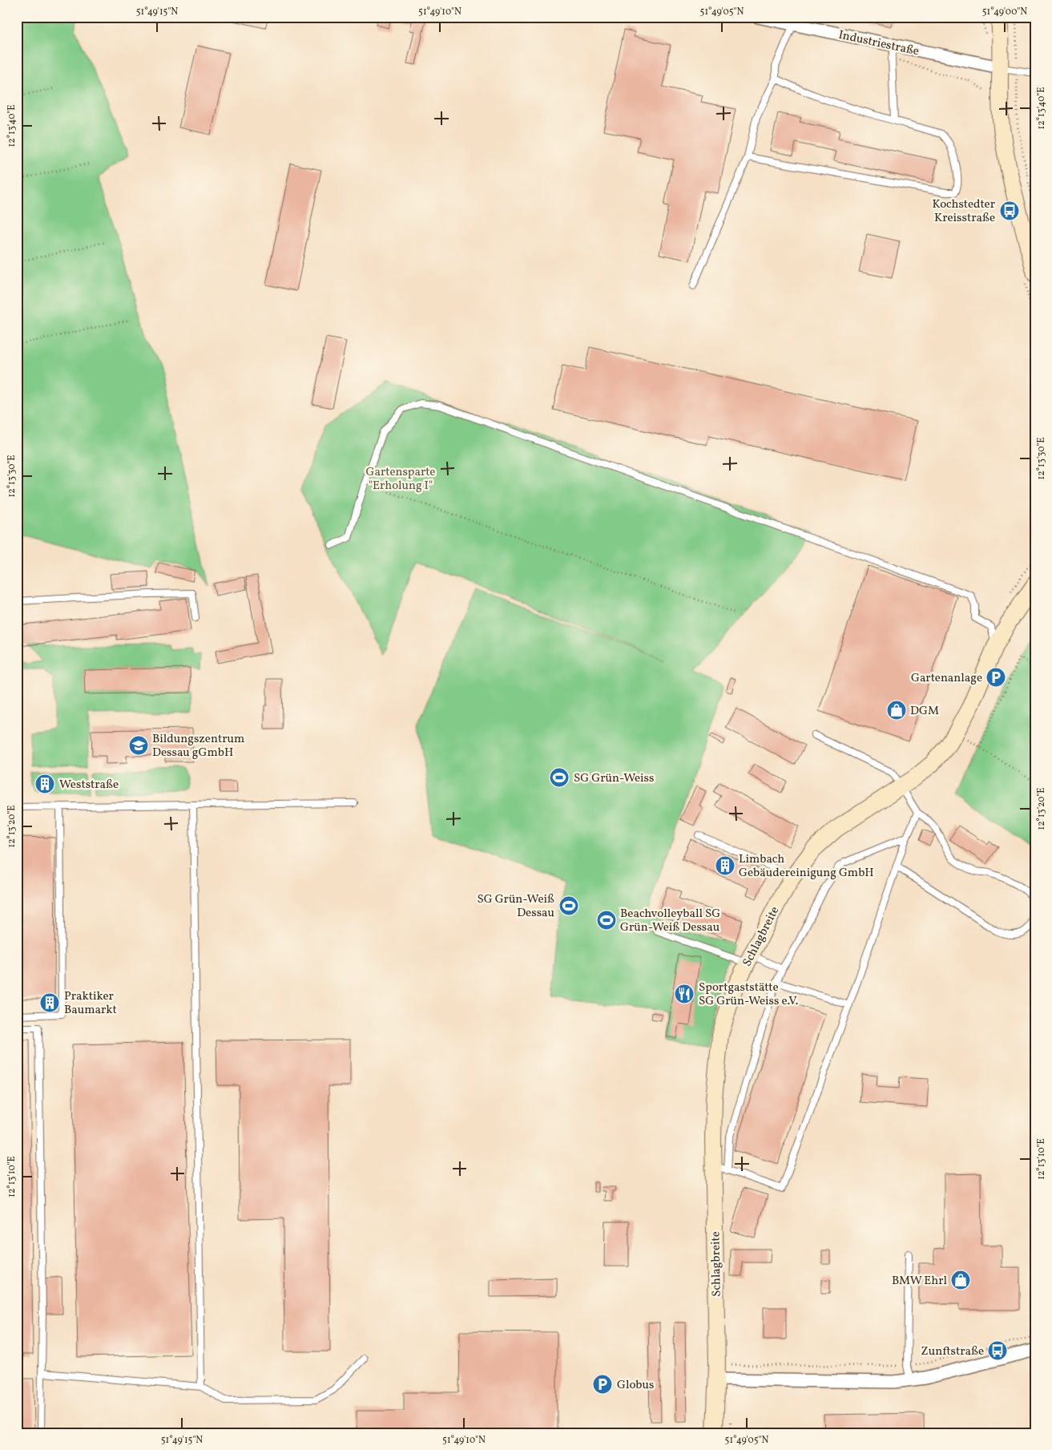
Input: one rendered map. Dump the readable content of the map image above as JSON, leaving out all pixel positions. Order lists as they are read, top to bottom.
{
  "streets": {
    "street": ["Industriestraße", "Schlagbreite"]
  },
  "parks": ["Gartensparte \"Erholung I\""],
  "places": {
    "bus stop": ["Kochstedter Kreisstraße", "Zunftstraße"],
    "parking": ["Gartenanlage", "Globus"],
    "shop": ["DGM", "BMW Ehrl"],
    "school or university": ["Bildungszentrum Dessau gGmbH"],
    "sports": ["SG Grün-Weiss", "SG Grün-Weiß Dessau", "Beachvolleyball SG Grün-Weiß Dessau"],
    "building": ["Weststraße", "Limbach Gebäudereinigung GmbH", "Praktiker Baumarkt"],
    "restaurant": ["Sportgaststätte SG Grün-Weiss e.V."]
  },
  "coordinates": [
    "51°49'15\"N",
    "51°49'10\"N",
    "51°49'05\"N",
    "51°49'00\"N",
    "12°13'40\"E",
    "12°13'30\"E",
    "12°13'20\"E",
    "12°13'10\"E"
  ]
}
